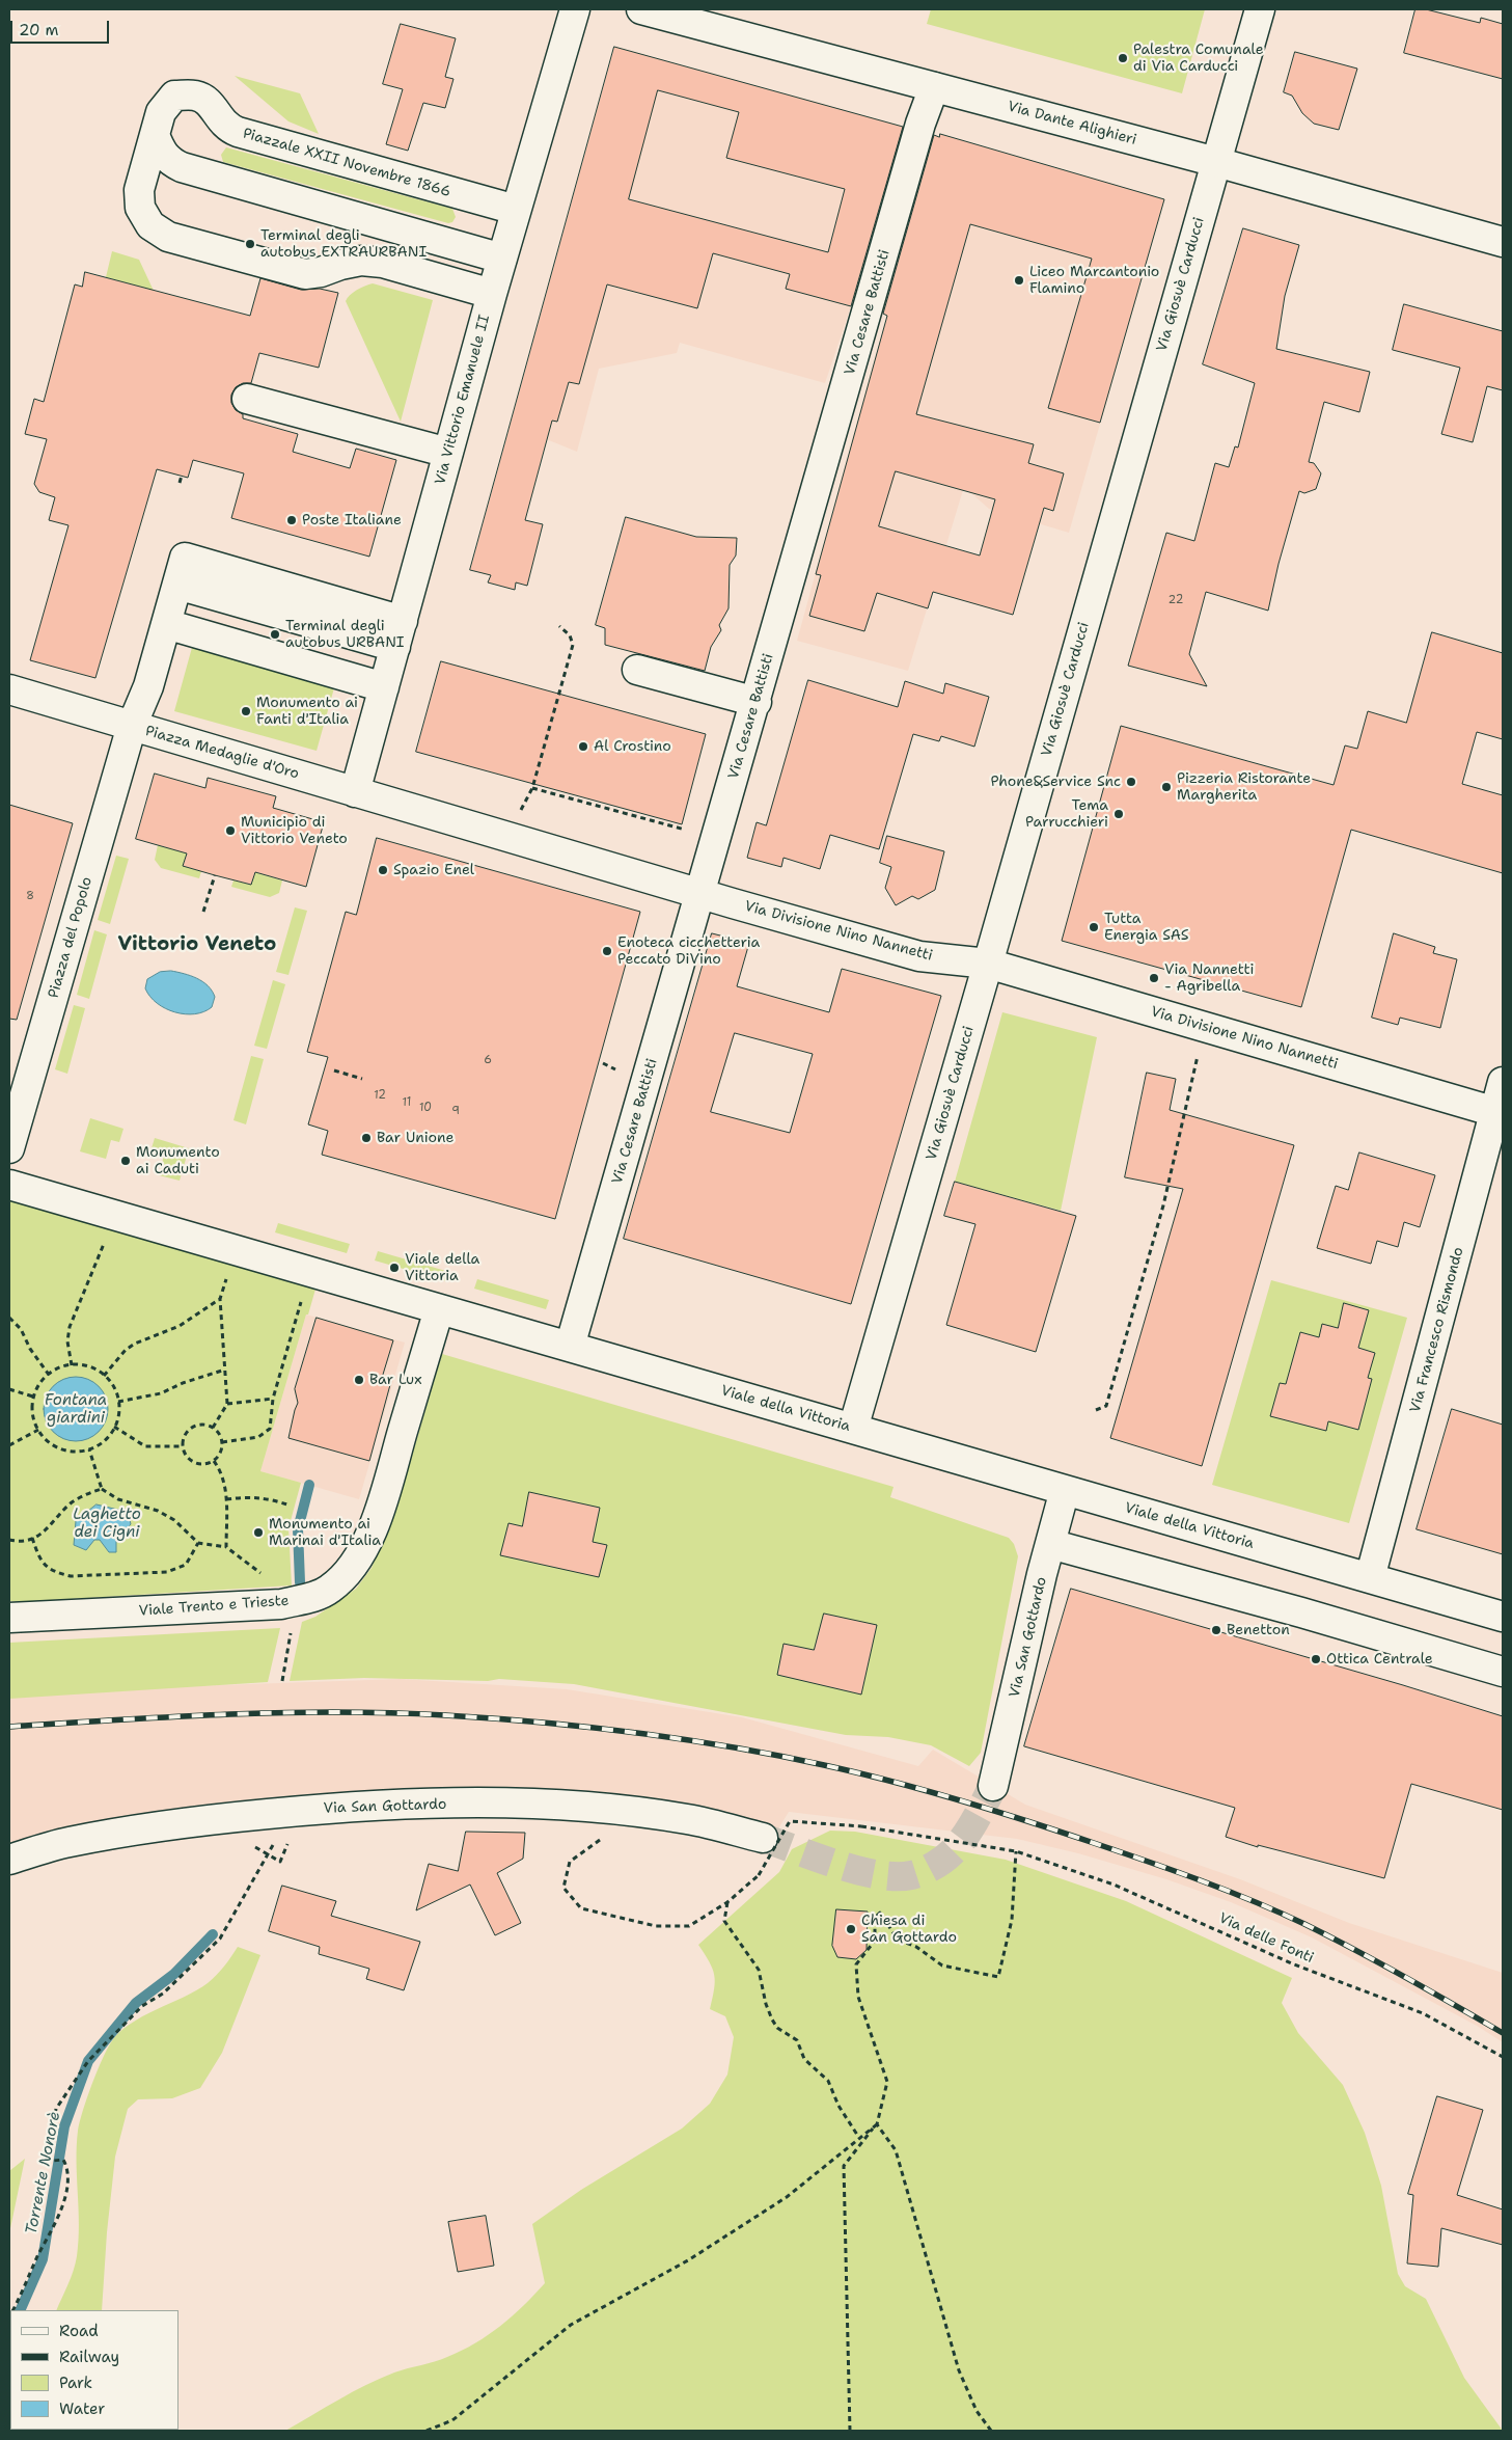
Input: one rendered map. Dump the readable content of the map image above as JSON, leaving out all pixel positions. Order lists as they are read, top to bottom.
{
  "streets": {
    "street": [
      "Via Dante Alighieri",
      "Piazzale XXII Novembre 1866",
      "Via Giosuè Carducci",
      "Via Cesare Battisti",
      "Via Vittorio Emanuele II",
      "Piazza Medaglie d'Oro",
      "Via Divisione Nino Nannetti",
      "Piazza del Popolo",
      "Via Francesco Rismondo",
      "Viale della Vittoria",
      "Viale Trento e Trieste",
      "Via San Gottardo"
    ],
    "path": ["Via delle Fonti"]
  },
  "crossings": [
    ["Via Dante Alighieri", "Via Giosuè Carducci"],
    ["Via Dante Alighieri", "Via Cesare Battisti"],
    ["Piazzale XXII Novembre 1866", "Via Vittorio Emanuele II"],
    ["Via Giosuè Carducci", "Via Divisione Nino Nannetti"],
    ["Via Giosuè Carducci", "Viale della Vittoria"],
    ["Via Cesare Battisti", "Via Divisione Nino Nannetti"],
    ["Via Cesare Battisti", "Viale della Vittoria"],
    ["Via Vittorio Emanuele II", "Piazza Medaglie d'Oro"],
    ["Via Vittorio Emanuele II", "Via Divisione Nino Nannetti"],
    ["Piazza Medaglie d'Oro", "Via Divisione Nino Nannetti"],
    ["Piazza Medaglie d'Oro", "Piazza del Popolo"],
    ["Via Divisione Nino Nannetti", "Via Francesco Rismondo"],
    ["Via Francesco Rismondo", "Viale della Vittoria"],
    ["Viale della Vittoria", "Viale Trento e Trieste"],
    ["Viale della Vittoria", "Via San Gottardo"]
  ],
  "districts": ["Vittorio Veneto"],
  "water": ["Fontana giardini", "Laghetto dei Cigni", "Torrente Nonorè"],
  "places": [
    "Palestra Comunale di Via Carducci",
    "Terminal degli autobus EXTRAURBANI",
    "Liceo Marcantonio Flamino",
    "Poste Italiane",
    "Terminal degli autobus URBANI",
    "Monumento ai Fanti d'Italia",
    "Al Crostino",
    "Phone&Service Snc",
    "Pizzeria Ristorante Margherita",
    "Tema Parrucchieri",
    "Municipio di Vittorio Veneto",
    "Spazio Enel",
    "Tutta Energia SAS",
    "Enoteca cicchetteria Peccato DiVino",
    "Via Nannetti - Agribella",
    "Bar Unione",
    "Monumento ai Caduti",
    "Viale della Vittoria",
    "Bar Lux",
    "Monumento ai Marinai d'Italia",
    "Benetton",
    "Ottica Centrale",
    "Chiesa di San Gottardo"
  ],
  "house_numbers": [
    "22",
    "8",
    "6",
    "12",
    "11",
    "10",
    "9"
  ],
  "legend": [
    "Road",
    "Railway",
    "Park",
    "Water"
  ],
  "scale_bar": "20 m"
}
